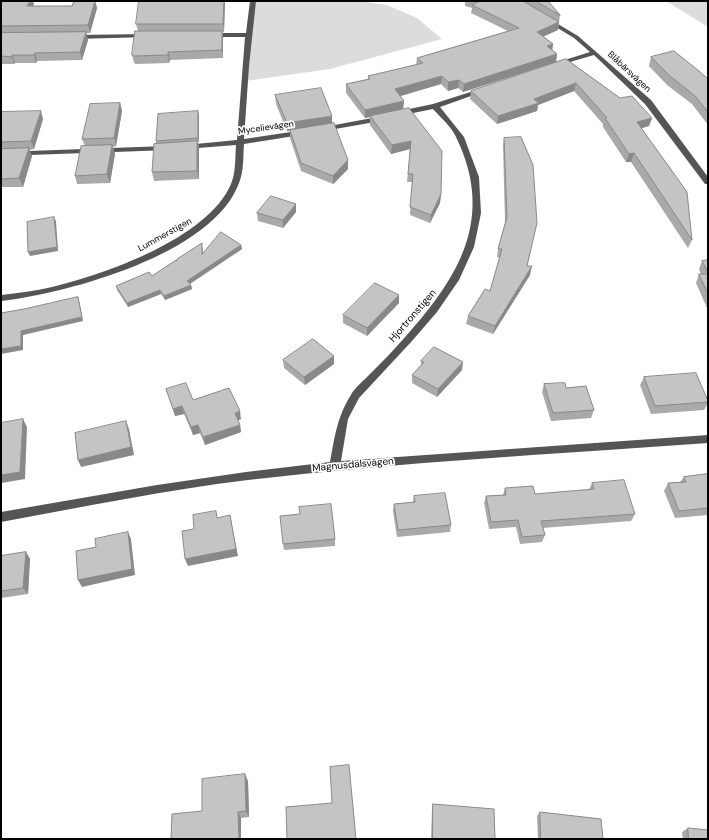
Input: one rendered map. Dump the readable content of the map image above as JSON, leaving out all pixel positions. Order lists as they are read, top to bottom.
{
  "streets": {
    "street": [
      "Blåbärsvägen",
      "Mycelievägen",
      "Lummerstigen",
      "Hjortronstigen",
      "Magnusdalsvägen"
    ]
  },
  "crossings": [
    ["Mycelievägen", "Lummerstigen"],
    ["Mycelievägen", "Hjortronstigen"],
    ["Hjortronstigen", "Magnusdalsvägen"]
  ]
}
